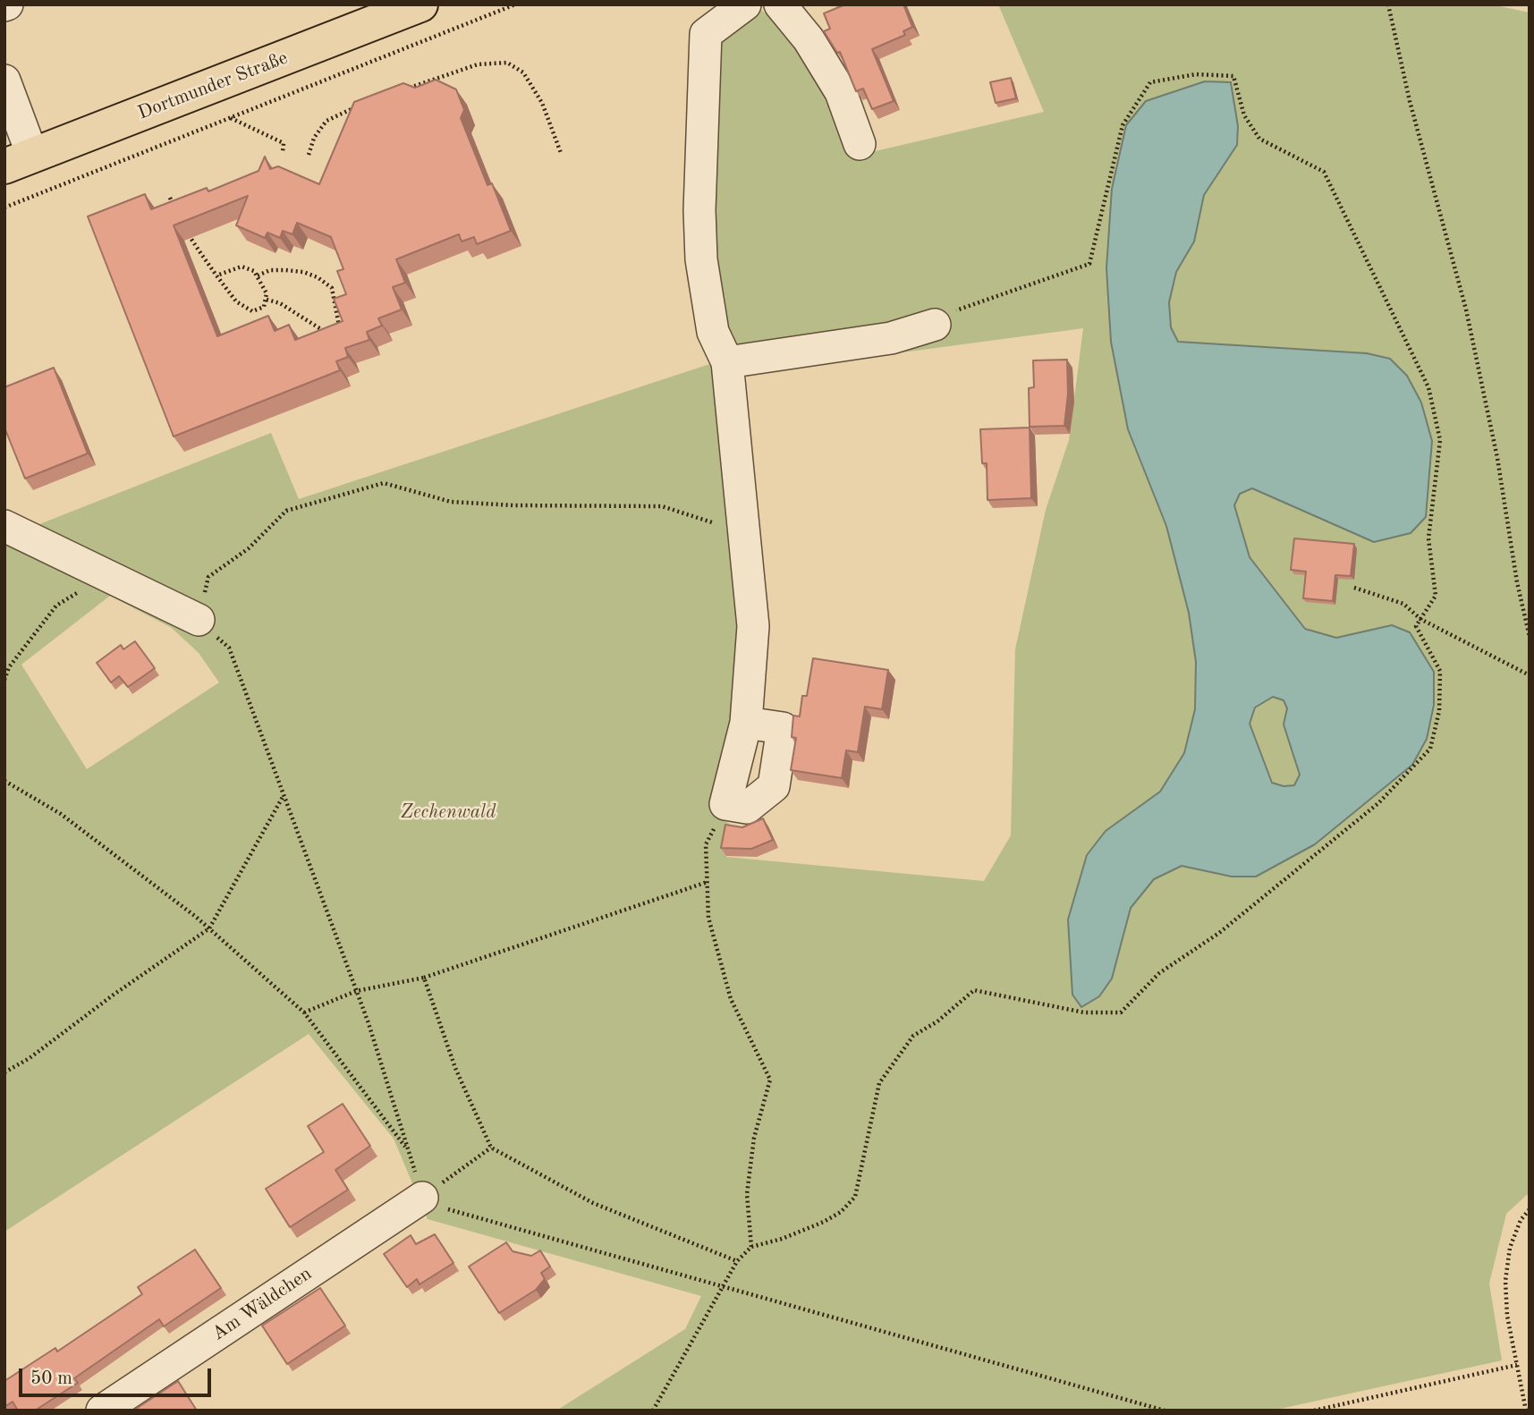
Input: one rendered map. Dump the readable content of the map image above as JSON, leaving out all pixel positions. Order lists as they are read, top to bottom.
{
  "streets": {
    "main road": ["Dortmunder Straße"],
    "street": ["Am Wäldchen"]
  },
  "parks": ["Zechenwald"],
  "scale_bar": "50 m"
}
